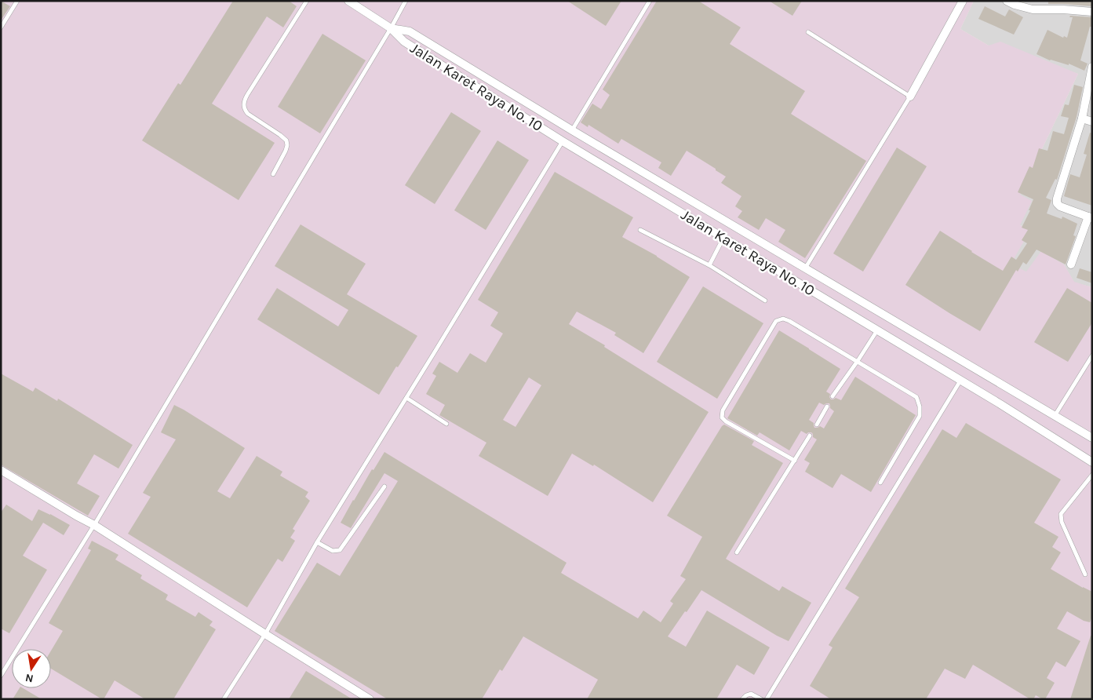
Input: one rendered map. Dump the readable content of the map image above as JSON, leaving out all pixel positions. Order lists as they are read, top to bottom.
{
  "streets": {
    "street": ["Jalan Karet Raya No. 10"]
  },
  "north": "bottom"
}
